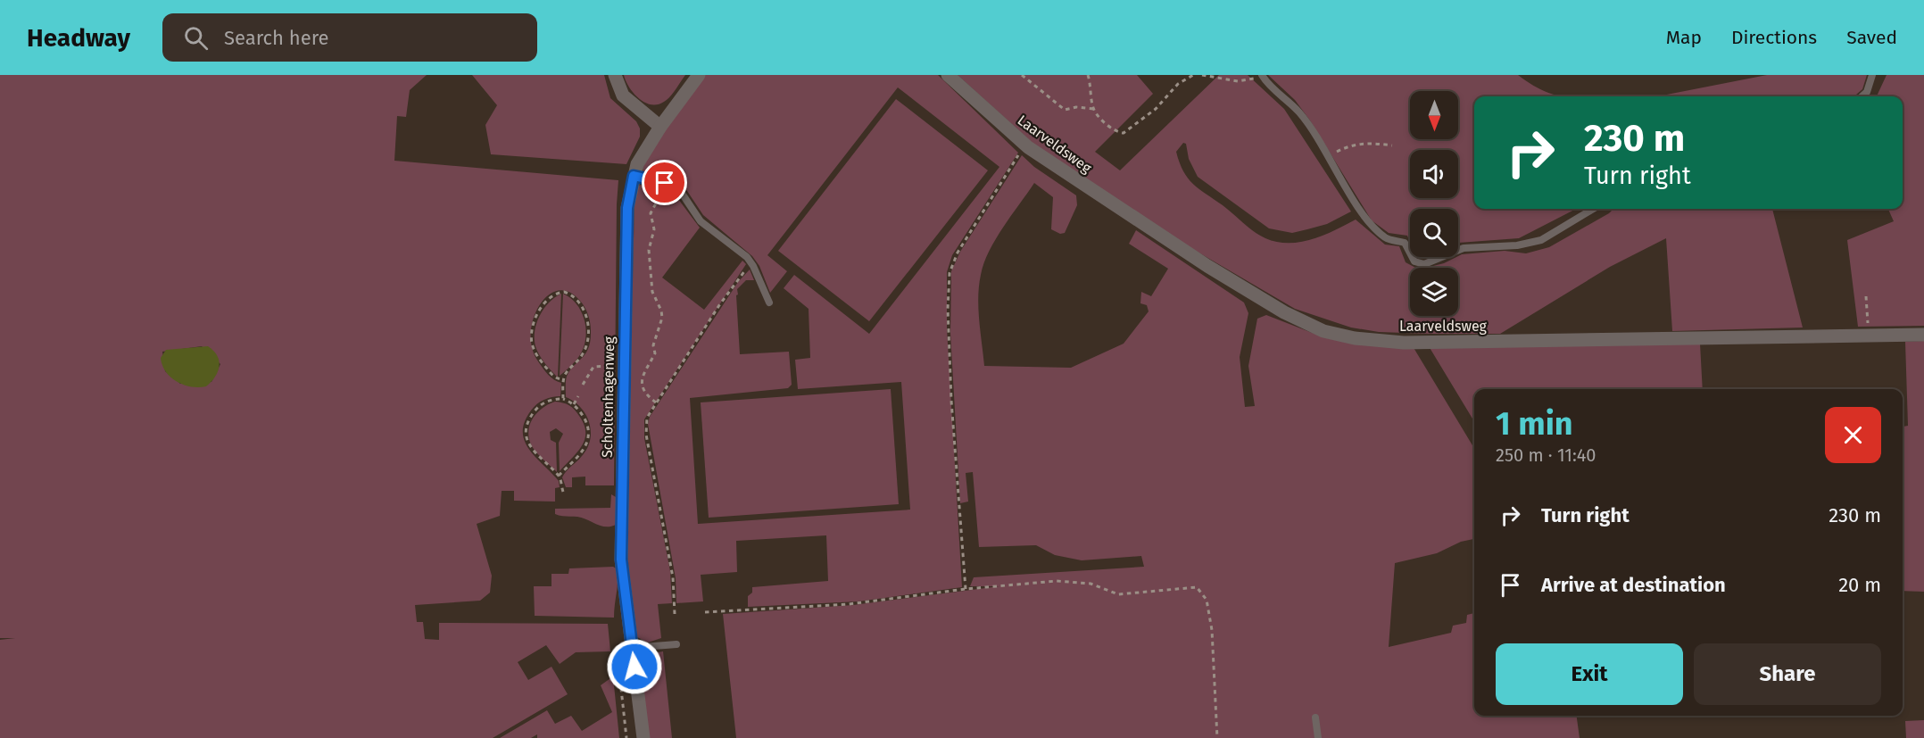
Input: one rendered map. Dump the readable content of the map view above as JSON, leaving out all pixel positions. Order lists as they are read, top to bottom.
{
  "streets": {
    "street": ["Laarveldsweg", "Scholtenhagenweg"]
  },
  "north": "bottom",
  "page": {
    "header": "Headway",
    "search": "Search here",
    "nav": ["Map", "Directions", "Saved"],
    "turn": ["230 m", "Turn right"],
    "heading": ["1 min", "250 m · 11:40"],
    "list": [
      {
        "name": "Turn right",
        "value": "230 m"
      },
      {
        "name": "Arrive at destination",
        "value": "20 m"
      }
    ],
    "buttons": ["Exit", "Share"]
  }
}
